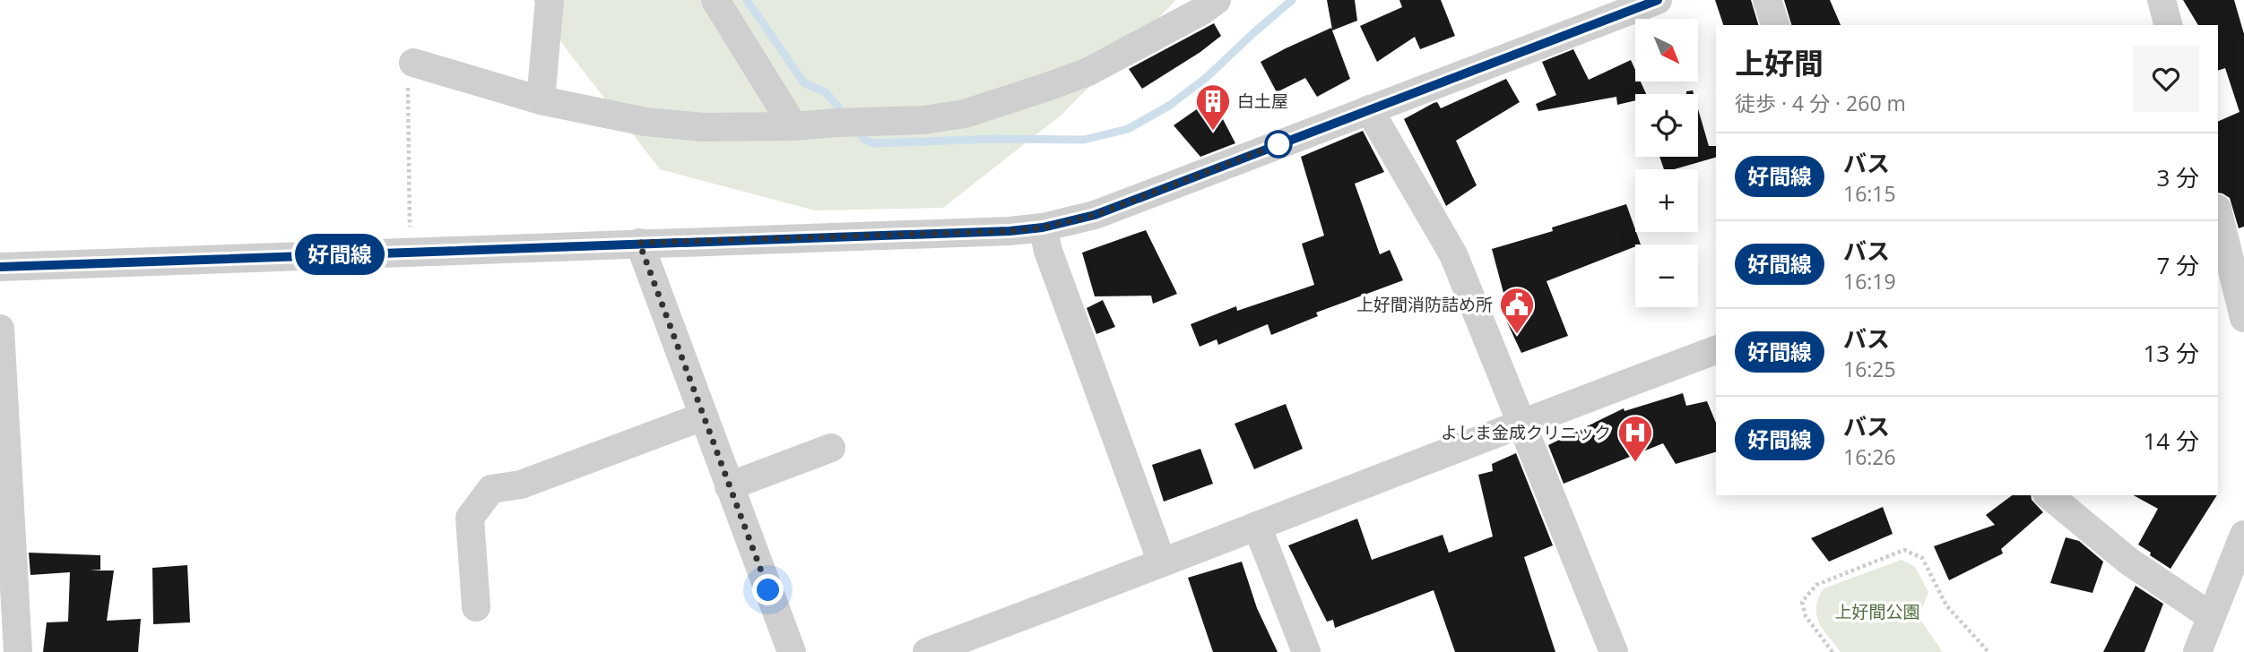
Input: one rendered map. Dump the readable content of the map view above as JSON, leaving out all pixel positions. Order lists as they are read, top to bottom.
{
  "parks": ["上好間公園"],
  "places": {
    "building": ["白土屋"],
    "public building": ["上好間消防詰め所"],
    "hospital": ["よしま金成クリニック"]
  },
  "lines": ["bus line 好間線"],
  "north": "bottom right",
  "page": {
    "on_map": "好間線",
    "map_buttons": ["+", "−"],
    "heading": ["上好間", "徒歩 · 4 分 · 260 m"],
    "list": [
      {
        "mark": "好間線",
        "name": "バス",
        "note": "16:15",
        "value": "3 分"
      },
      {
        "mark": "好間線",
        "name": "バス",
        "note": "16:19",
        "value": "7 分"
      },
      {
        "mark": "好間線",
        "name": "バス",
        "note": "16:25",
        "value": "13 分"
      },
      {
        "mark": "好間線",
        "name": "バス",
        "note": "16:26",
        "value": "14 分"
      }
    ]
  }
}
